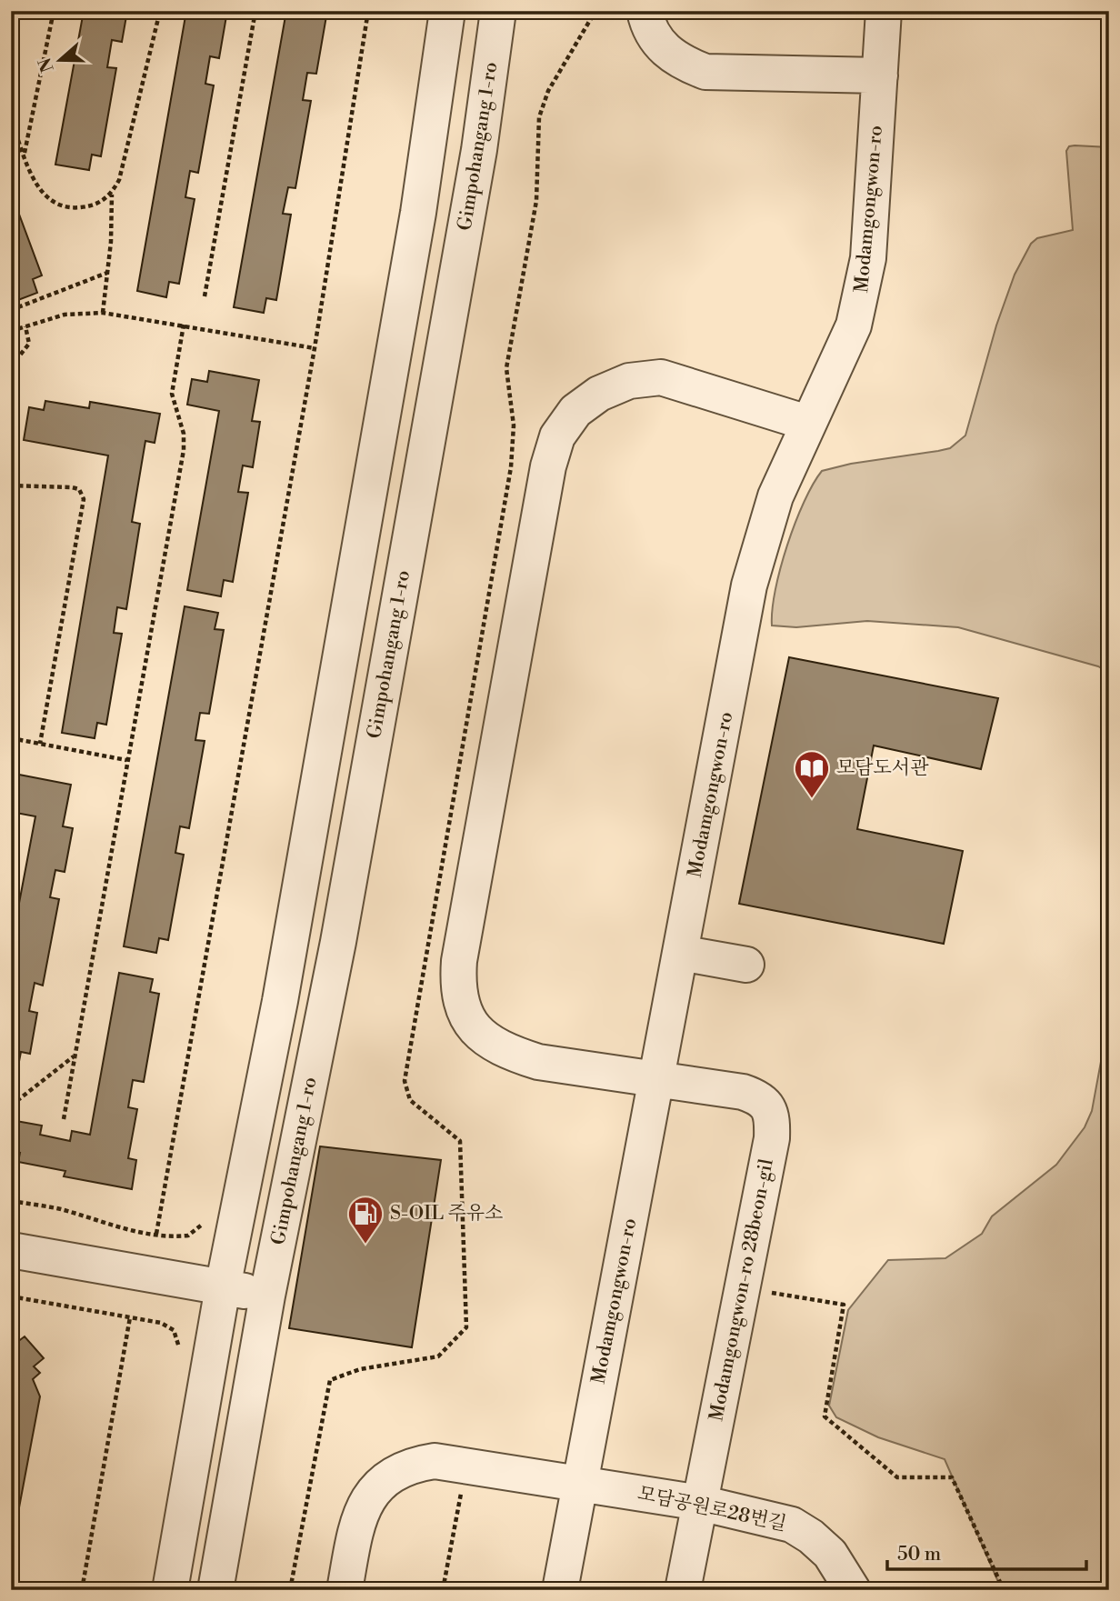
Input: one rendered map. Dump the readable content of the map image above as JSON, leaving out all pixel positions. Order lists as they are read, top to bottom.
{
  "streets": {
    "street": [
      "Gimpohangang 1-ro",
      "Modamgongwon-ro",
      "Modamgongwon-ro 28beon-gil",
      "모담공원로28번길"
    ]
  },
  "crossings": [
    ["Modamgongwon-ro", "Modamgongwon-ro 28beon-gil"],
    ["Modamgongwon-ro", "모담공원로28번길"],
    ["Modamgongwon-ro 28beon-gil", "모담공원로28번길"]
  ],
  "places": {
    "library": ["모담도서관"],
    "fuel station": ["S-OIL 주유소"]
  },
  "scale_bar": "50 m",
  "north": "left"
}
